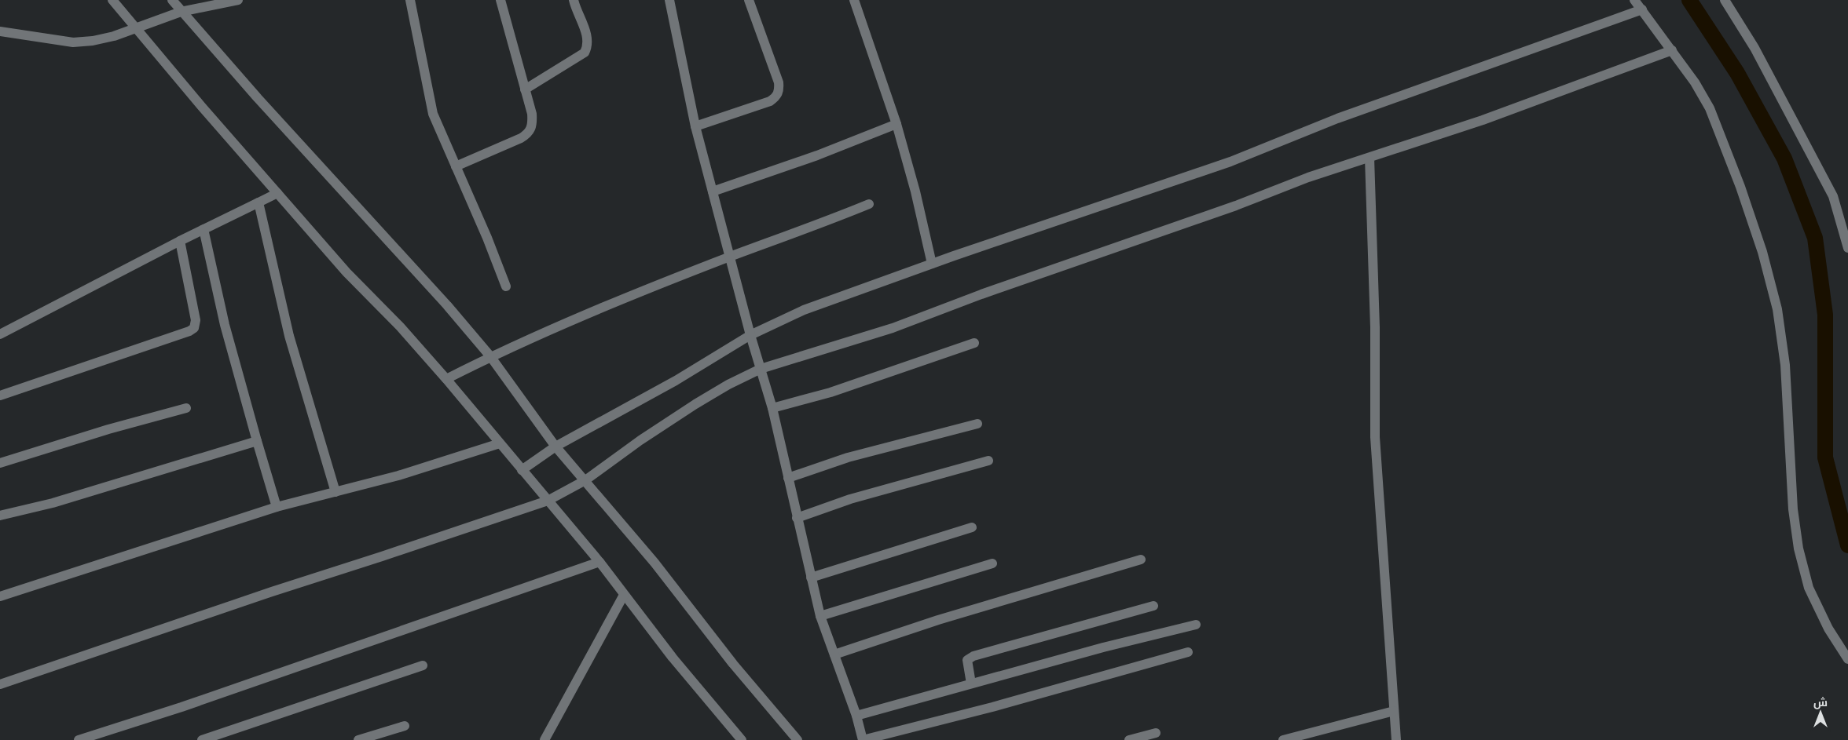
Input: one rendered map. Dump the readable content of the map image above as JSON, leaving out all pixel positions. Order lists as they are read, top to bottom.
{
  "north": "top"
}
